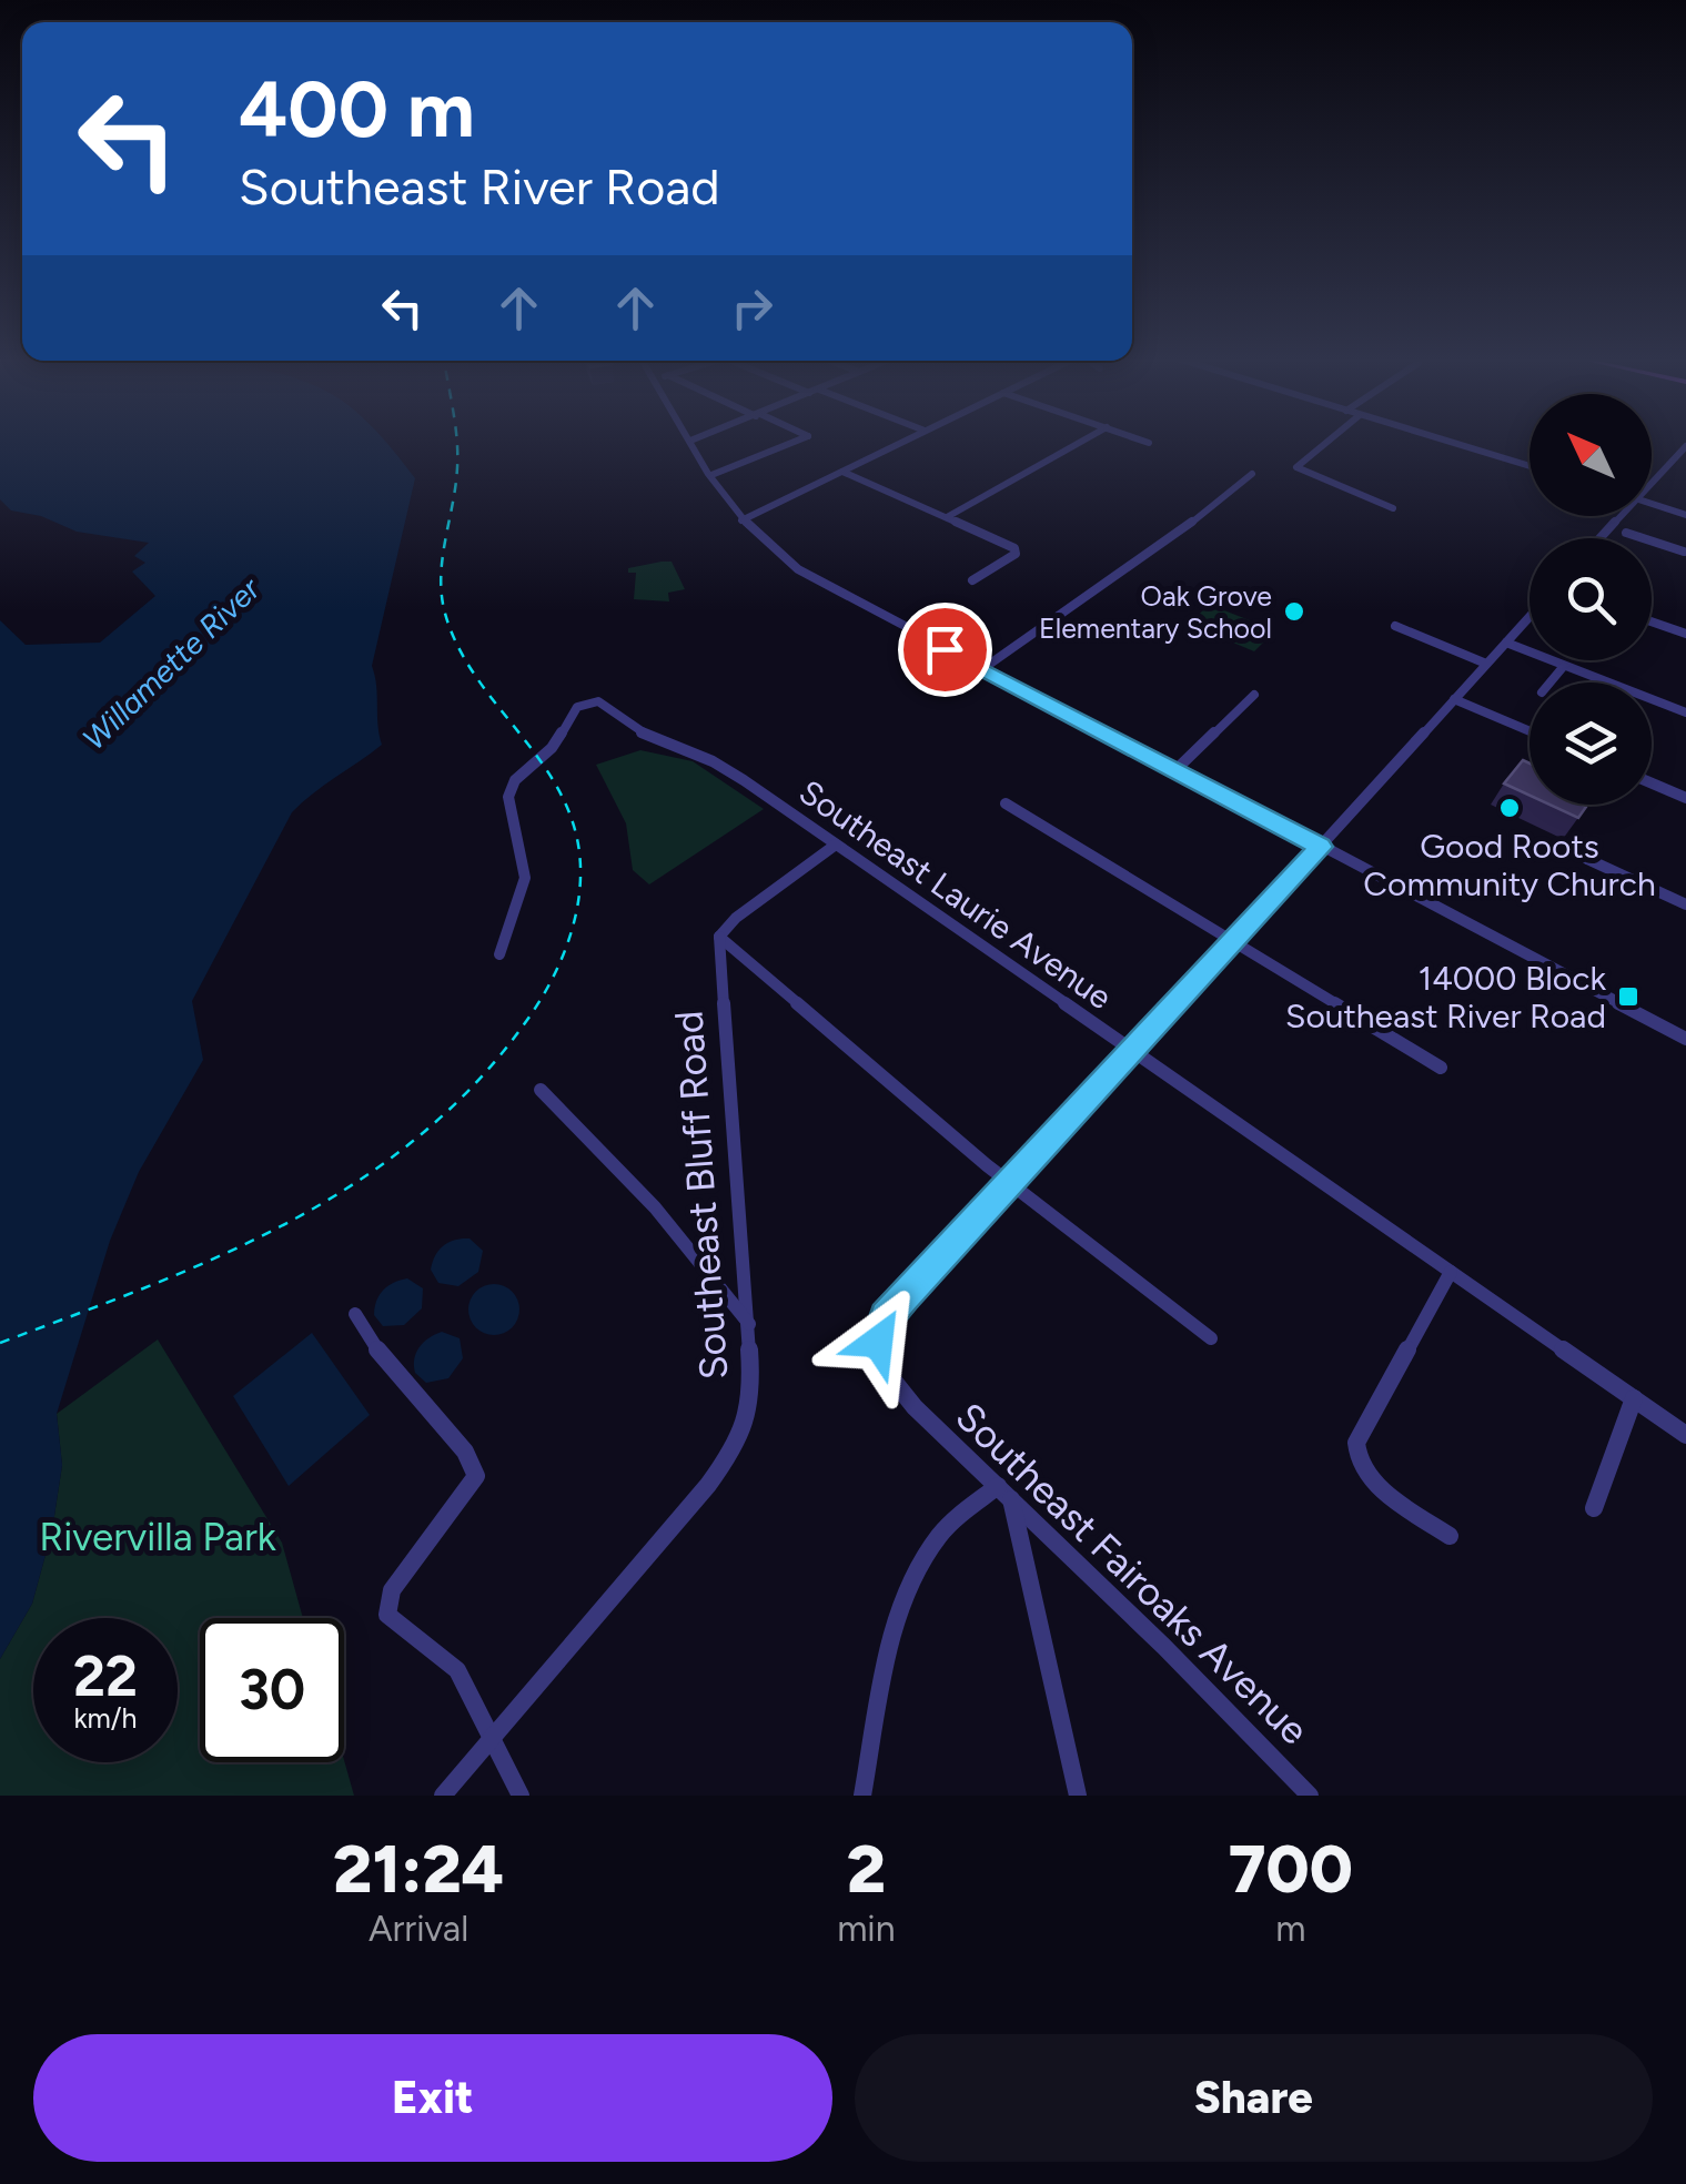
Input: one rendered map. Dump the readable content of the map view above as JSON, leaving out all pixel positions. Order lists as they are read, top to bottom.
{
  "streets": {
    "street": ["Southeast Laurie Avenue", "Southeast Bluff Road", "Southeast Fairoaks Avenue"]
  },
  "water": ["Willamette River"],
  "parks": ["Rivervilla Park"],
  "places": {
    "other": ["Oak Grove Elementary School", "Good Roots Community Church"],
    "transit": ["14000 Block Southeast River Road"]
  },
  "north": "top left",
  "page": {
    "turn": ["400 m", "Southeast River Road"],
    "speed": "22 km/h",
    "limit": "30",
    "eta": [
      "21:24",
      "Arrival",
      "2",
      "min",
      "700",
      "m"
    ],
    "buttons": ["Exit", "Share"]
  }
}
